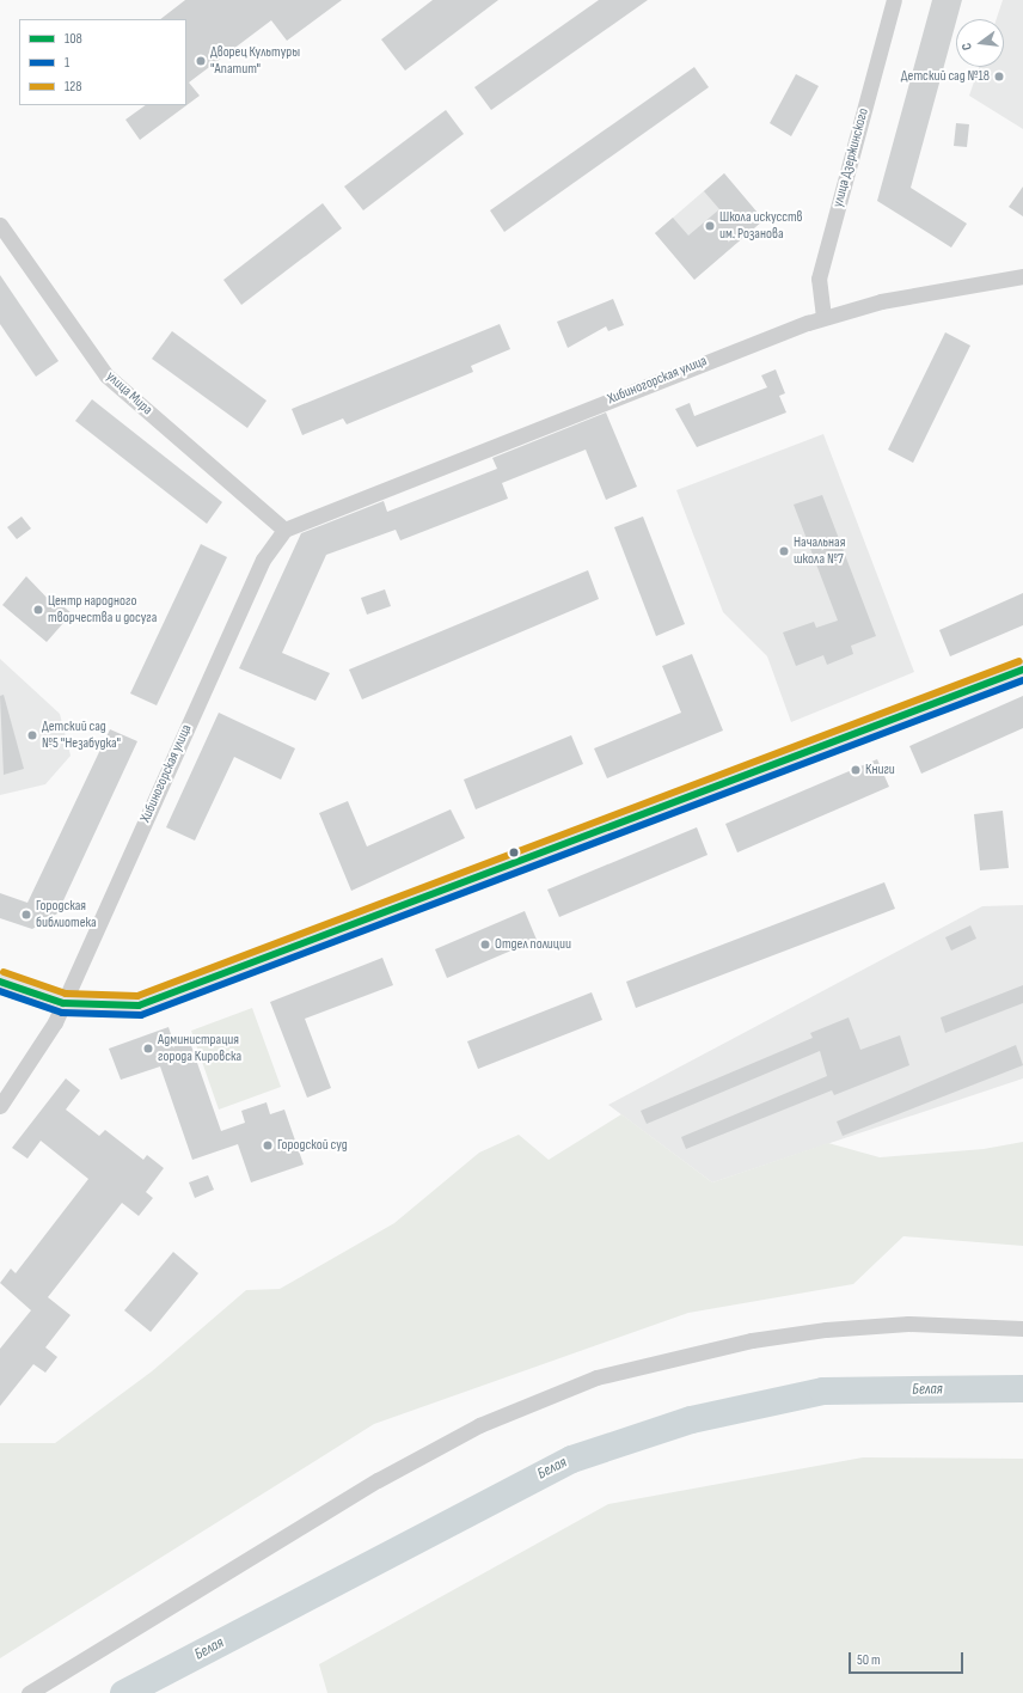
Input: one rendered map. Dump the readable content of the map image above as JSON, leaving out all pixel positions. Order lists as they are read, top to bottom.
{
  "streets": {
    "street": ["улица Дзержинского", "Хибиногорская улица", "улица Мира"]
  },
  "crossings": [
    ["улица Дзержинского", "Хибиногорская улица"],
    ["Хибиногорская улица", "улица Мира"]
  ],
  "water": ["Белая"],
  "places": [
    "Дворец Культуры \"Апатит\"",
    "Детский сад №18",
    "Школа искусств им. Розанова",
    "Начальная школа №7",
    "Центр народного творчества и досуга",
    "Детский сад №5 \"Незабудка\"",
    "Книги",
    "Городская библиотека",
    "Отдел полиции",
    "Администрация города Кировска",
    "Городской суд"
  ],
  "lines": ["transit line 128", "transit line 108", "transit line 1"],
  "legend": ["108", "1", "128"],
  "scale_bar": "50 m",
  "north": "left"
}
